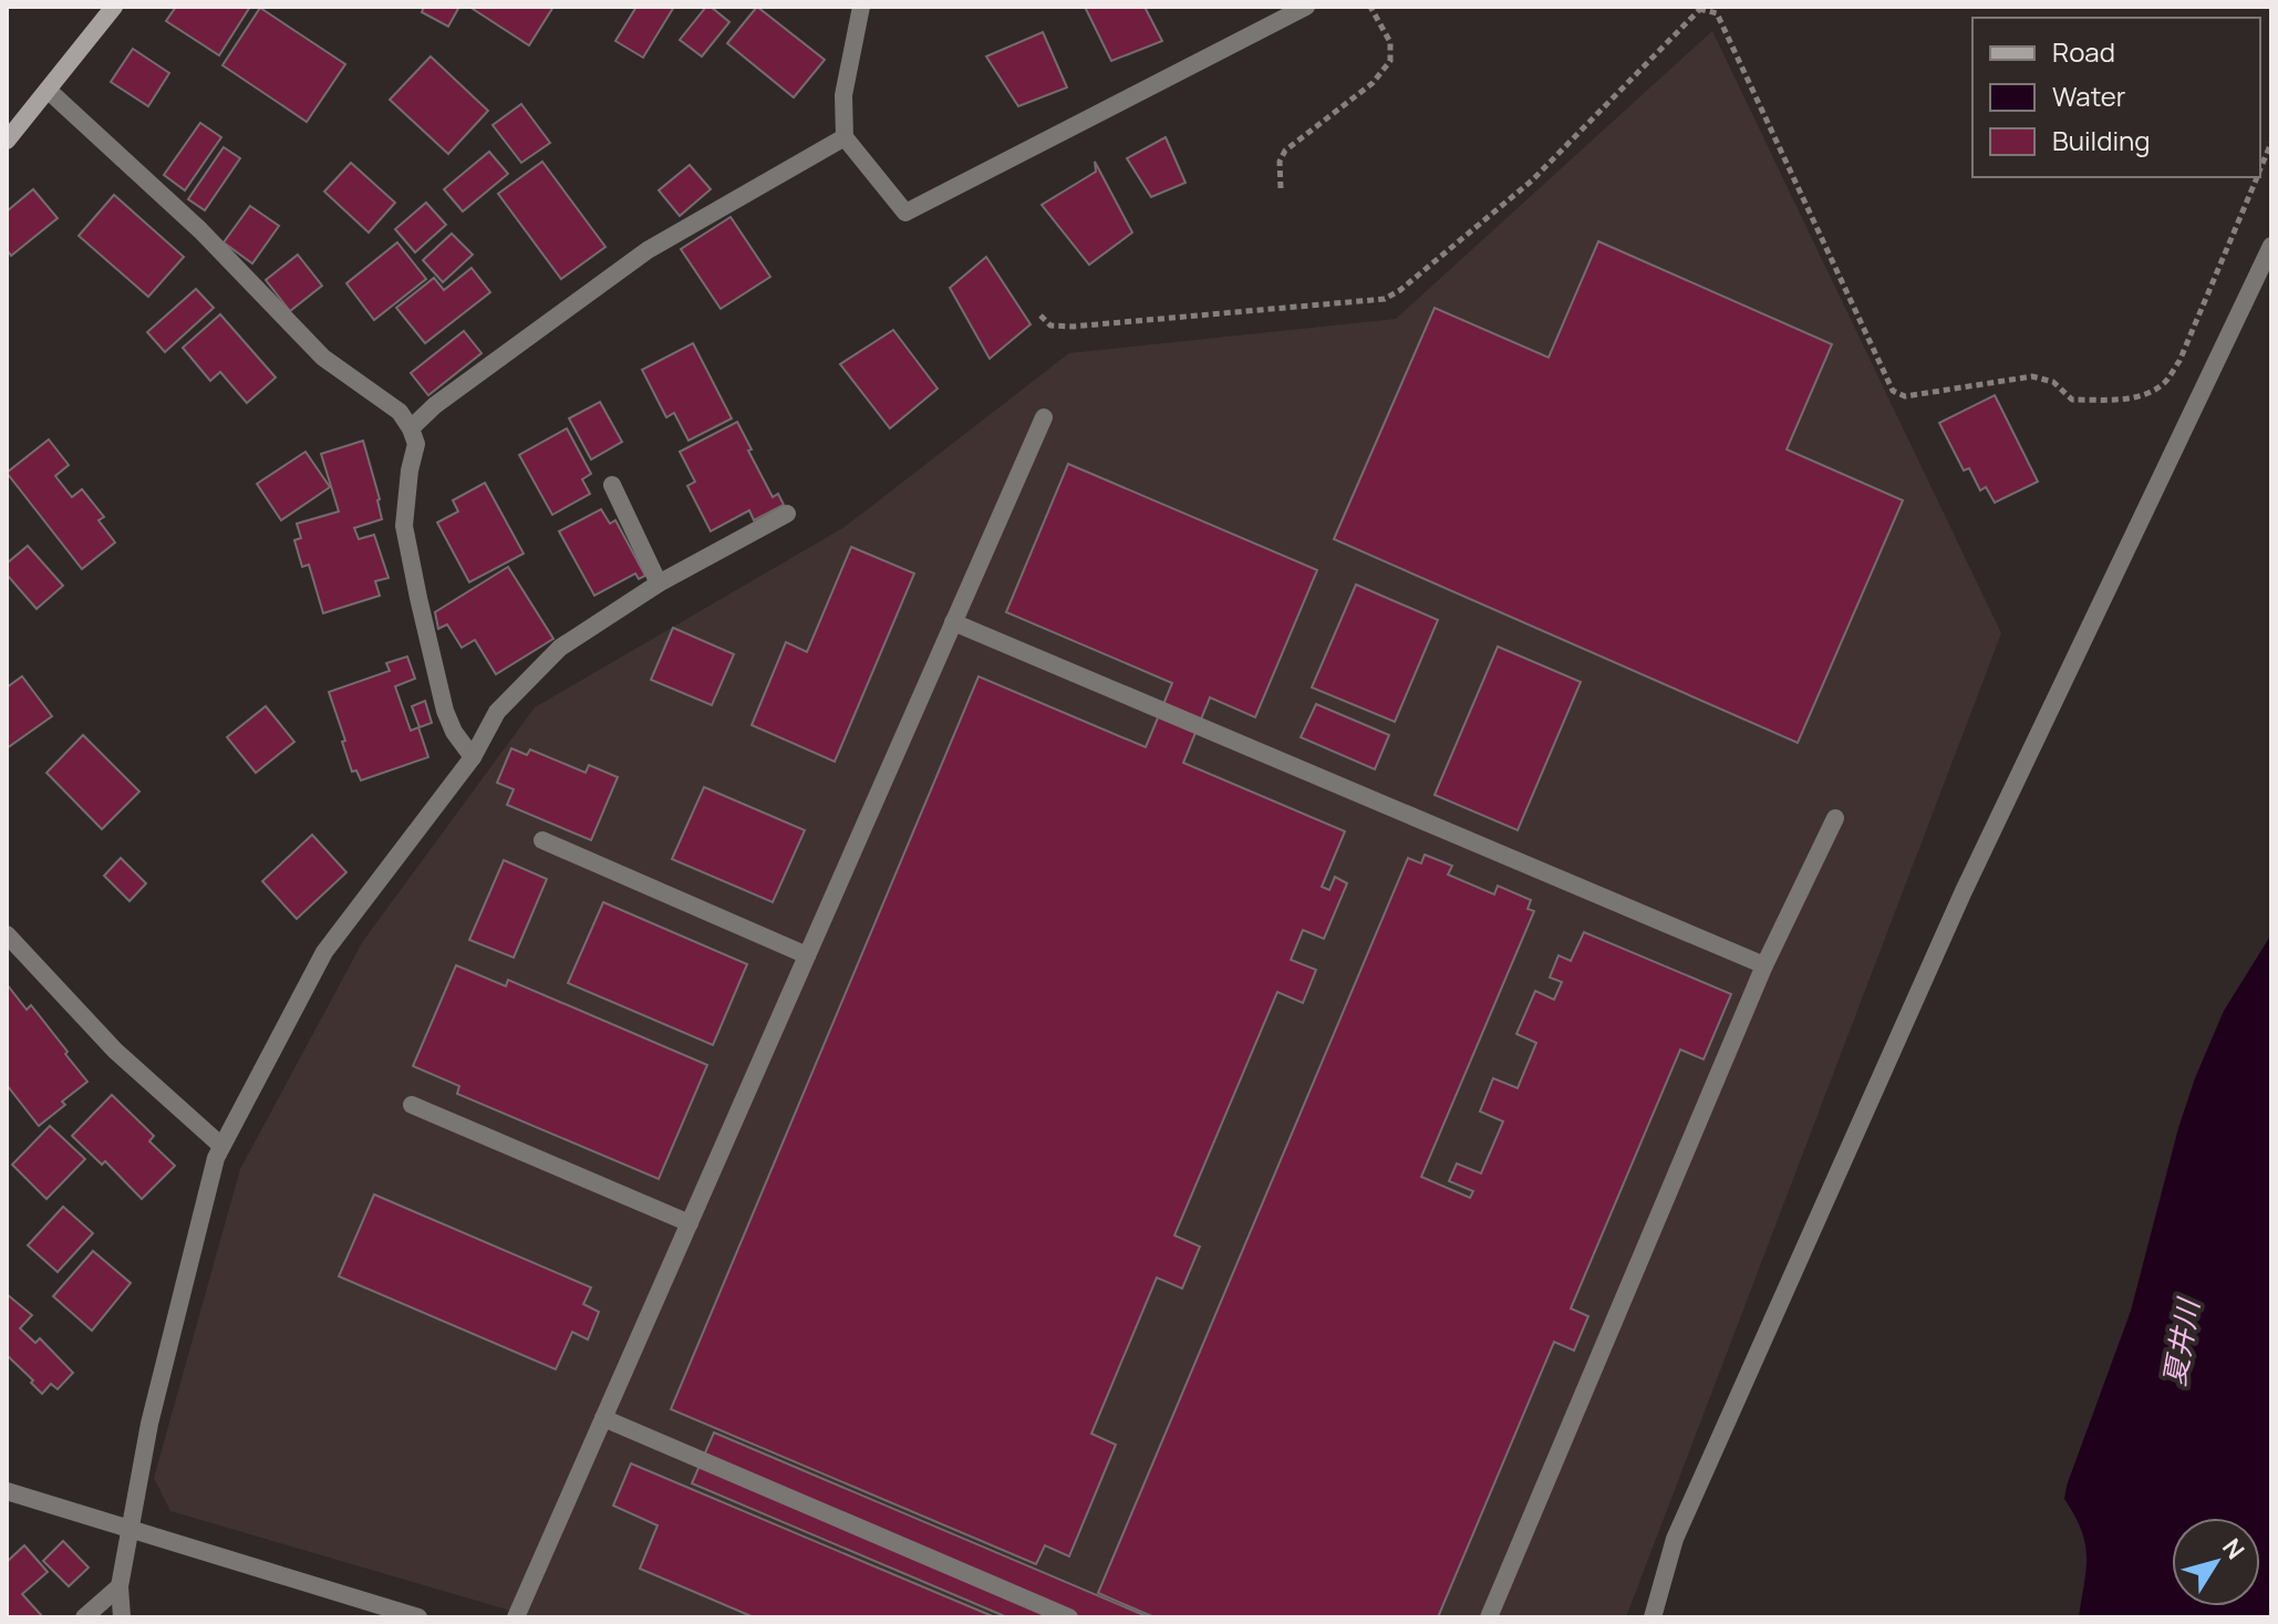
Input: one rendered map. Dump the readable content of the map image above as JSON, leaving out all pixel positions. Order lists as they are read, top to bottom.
{
  "water": ["夏井川"],
  "legend": ["Road", "Water", "Building"],
  "north": "top right"
}
